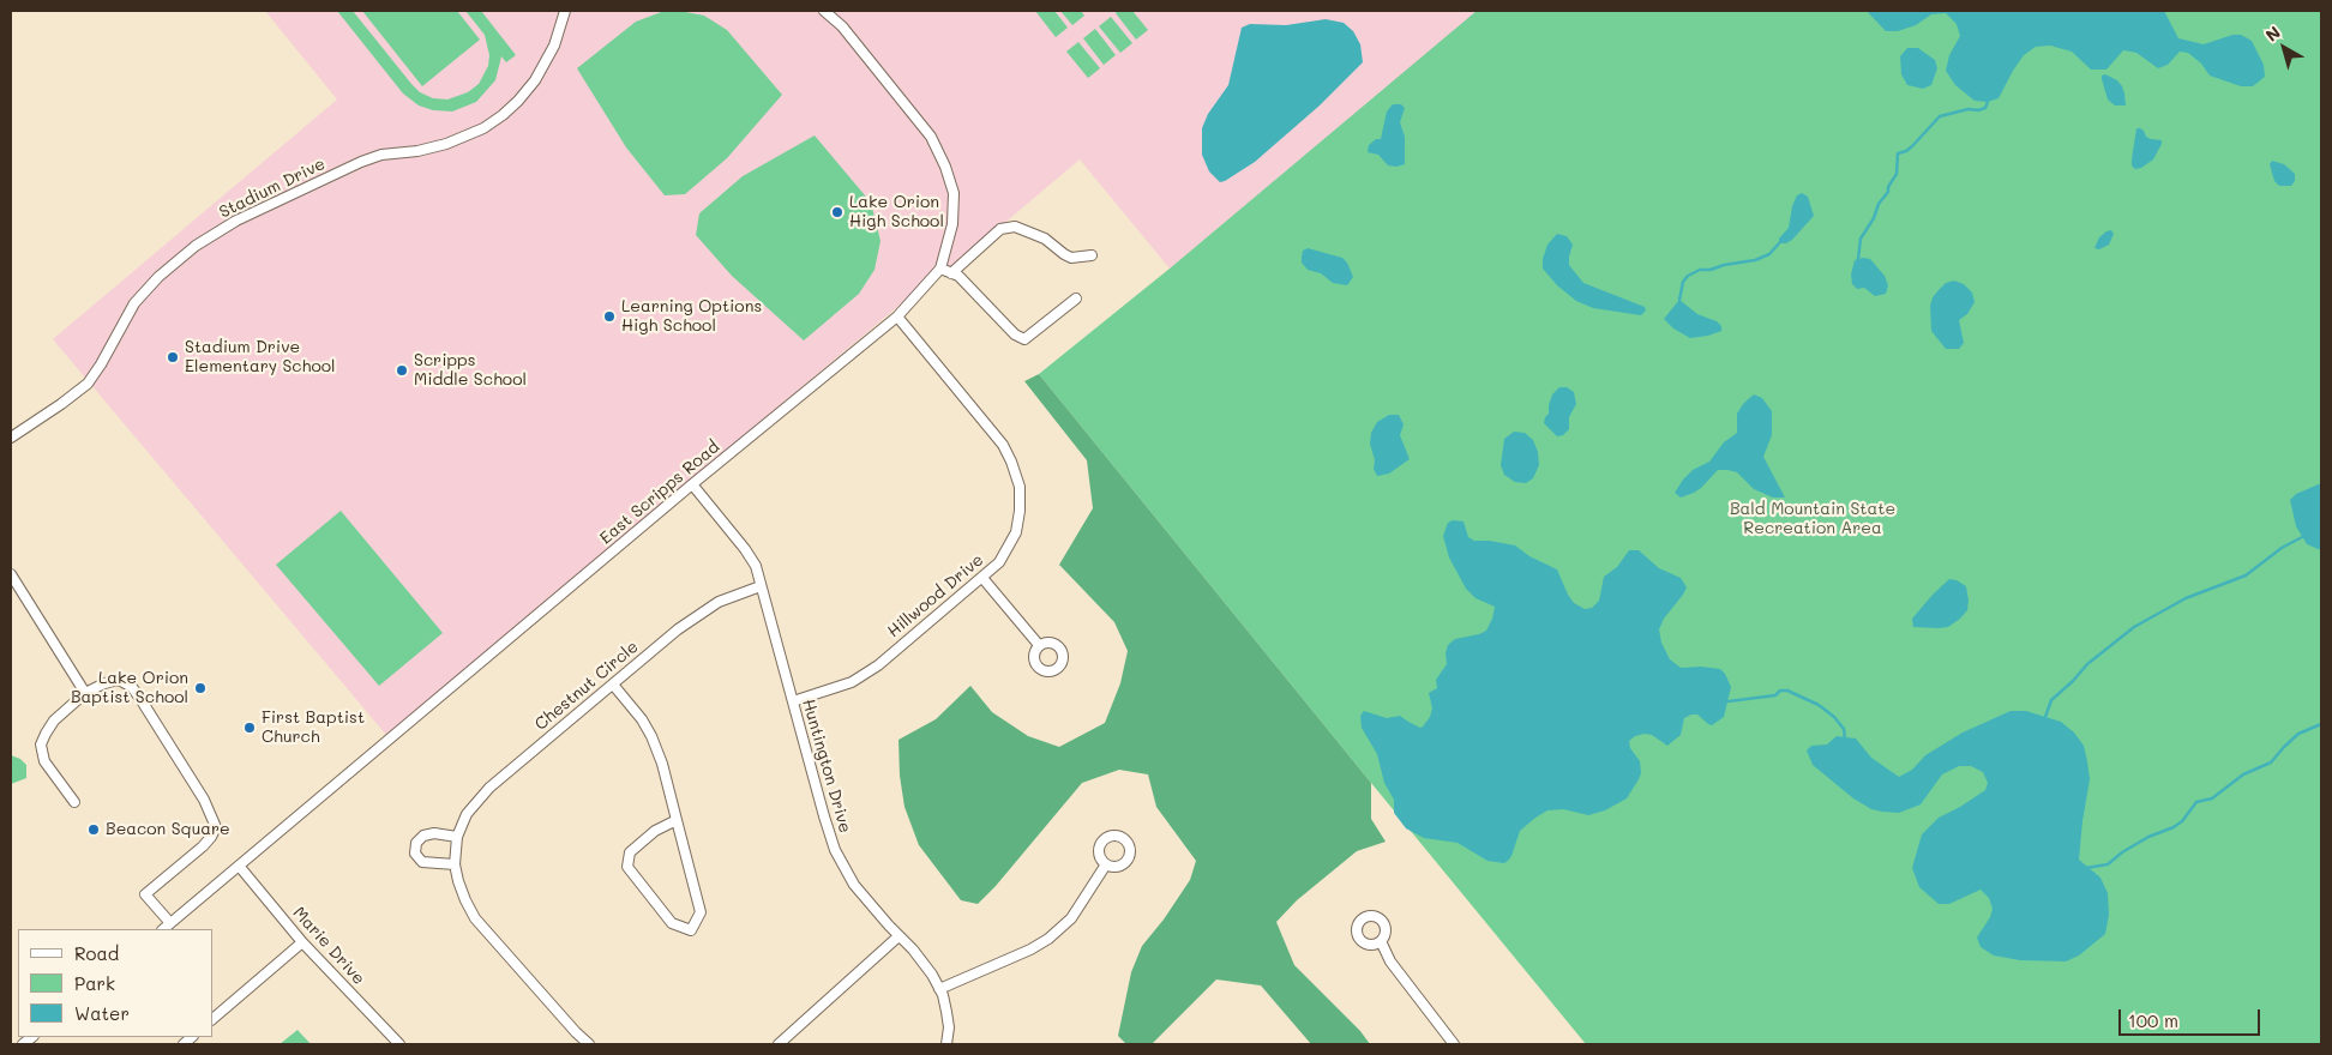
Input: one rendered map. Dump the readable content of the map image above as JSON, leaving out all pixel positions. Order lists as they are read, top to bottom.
{
  "streets": {
    "street": [
      "Stadium Drive",
      "East Scripps Road",
      "Hillwood Drive",
      "Chestnut Circle",
      "Huntington Drive",
      "Marie Drive"
    ]
  },
  "crossings": [
    ["East Scripps Road", "Hillwood Drive"],
    ["East Scripps Road", "Huntington Drive"],
    ["East Scripps Road", "Marie Drive"],
    ["Hillwood Drive", "Huntington Drive"],
    ["Chestnut Circle", "Huntington Drive"]
  ],
  "parks": ["Bald Mountain State Recreation Area"],
  "places": [
    "Lake Orion High School",
    "Learning Options High School",
    "Stadium Drive Elementary School",
    "Scripps Middle School",
    "Lake Orion Baptist School",
    "First Baptist Church",
    "Beacon Square"
  ],
  "legend": ["Road", "Park", "Water"],
  "scale_bar": "100 m",
  "north": "top left"
}
